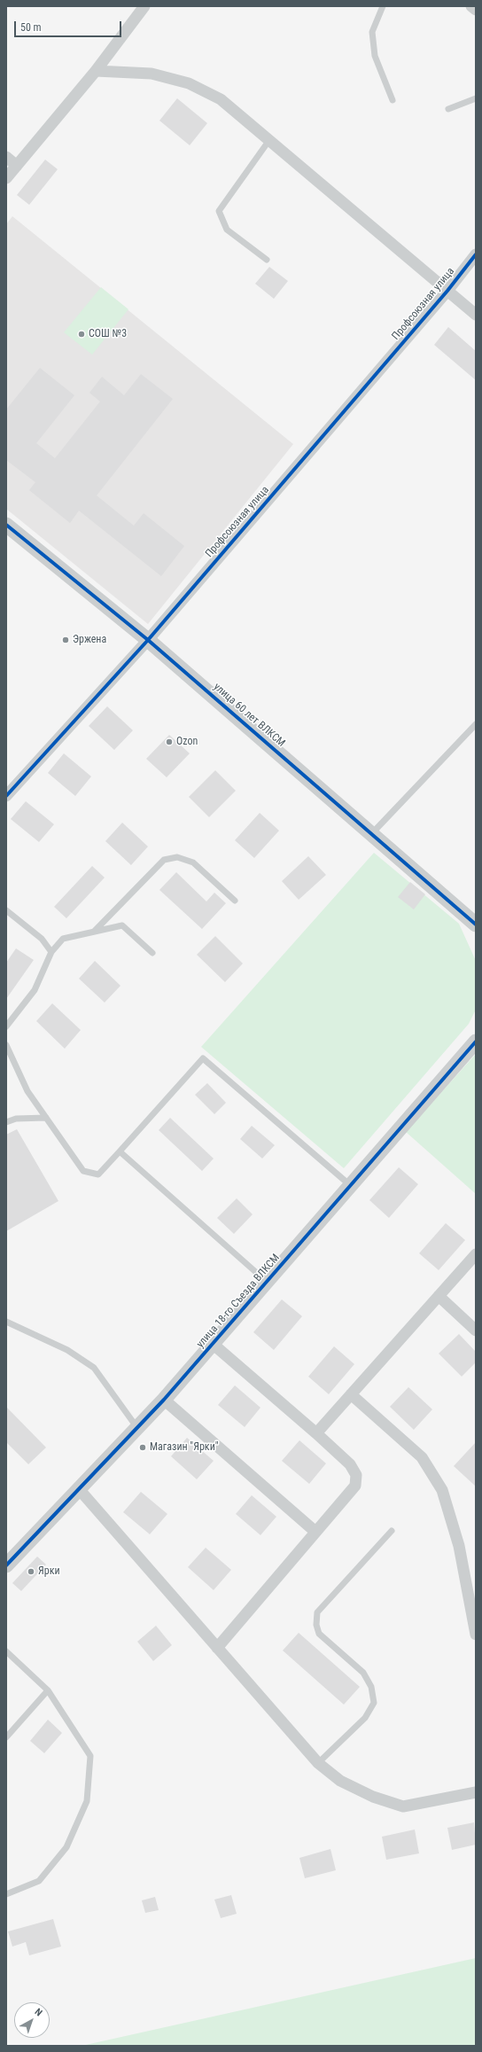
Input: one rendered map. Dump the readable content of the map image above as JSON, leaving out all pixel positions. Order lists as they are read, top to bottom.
{
  "streets": {
    "street": ["Профсоюзная улица", "улица 60 лет ВЛКСМ", "улица 18-го Съезда ВЛКСМ"]
  },
  "crossings": [
    ["Профсоюзная улица", "улица 60 лет ВЛКСМ"]
  ],
  "places": [
    "СОШ №3",
    "Эржена",
    "Ozon",
    "Магазин \"Ярки\"",
    "Ярки"
  ],
  "scale_bar": "50 m",
  "north": "top right"
}
